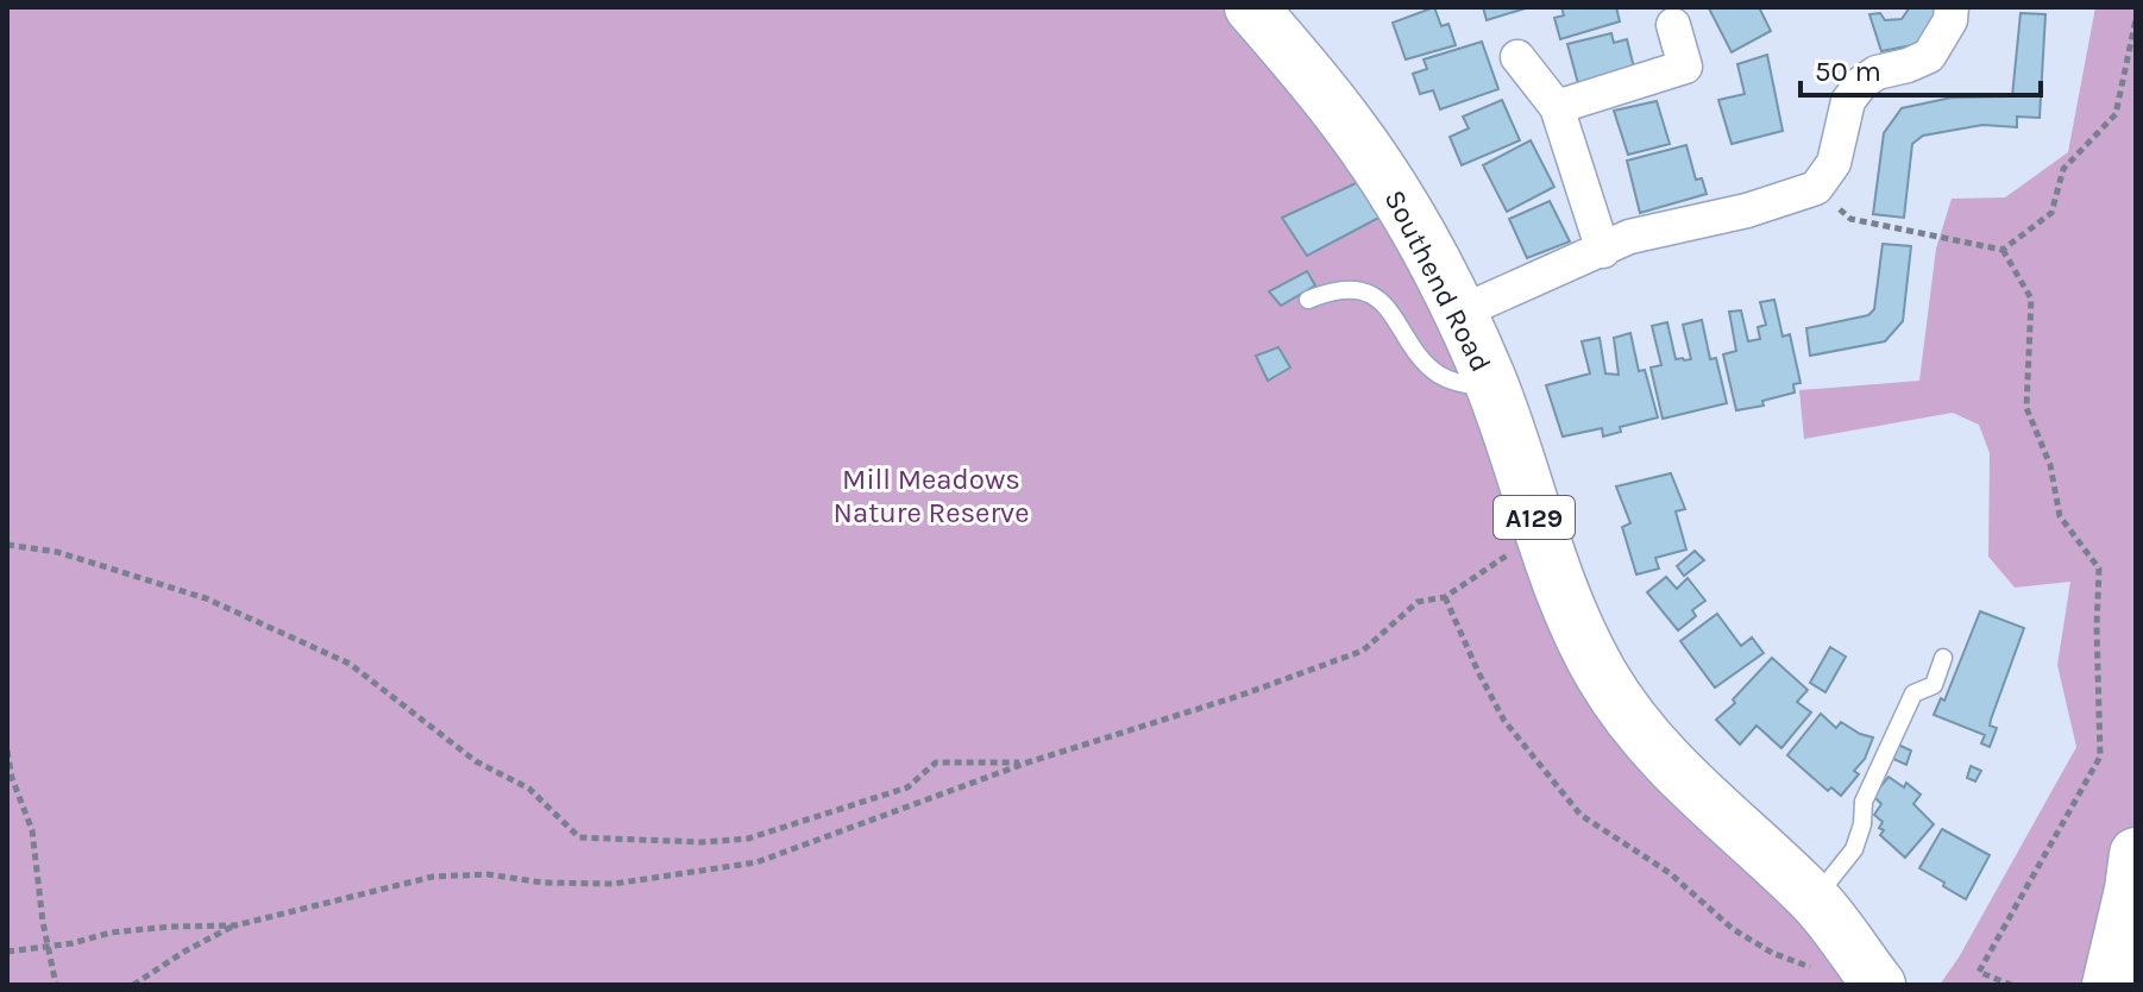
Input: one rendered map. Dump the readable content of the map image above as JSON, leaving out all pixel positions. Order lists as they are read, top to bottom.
{
  "streets": {
    "main road": ["Southend Road", "A129"]
  },
  "parks": ["Mill Meadows Nature Reserve"],
  "scale_bar": "50 m"
}
